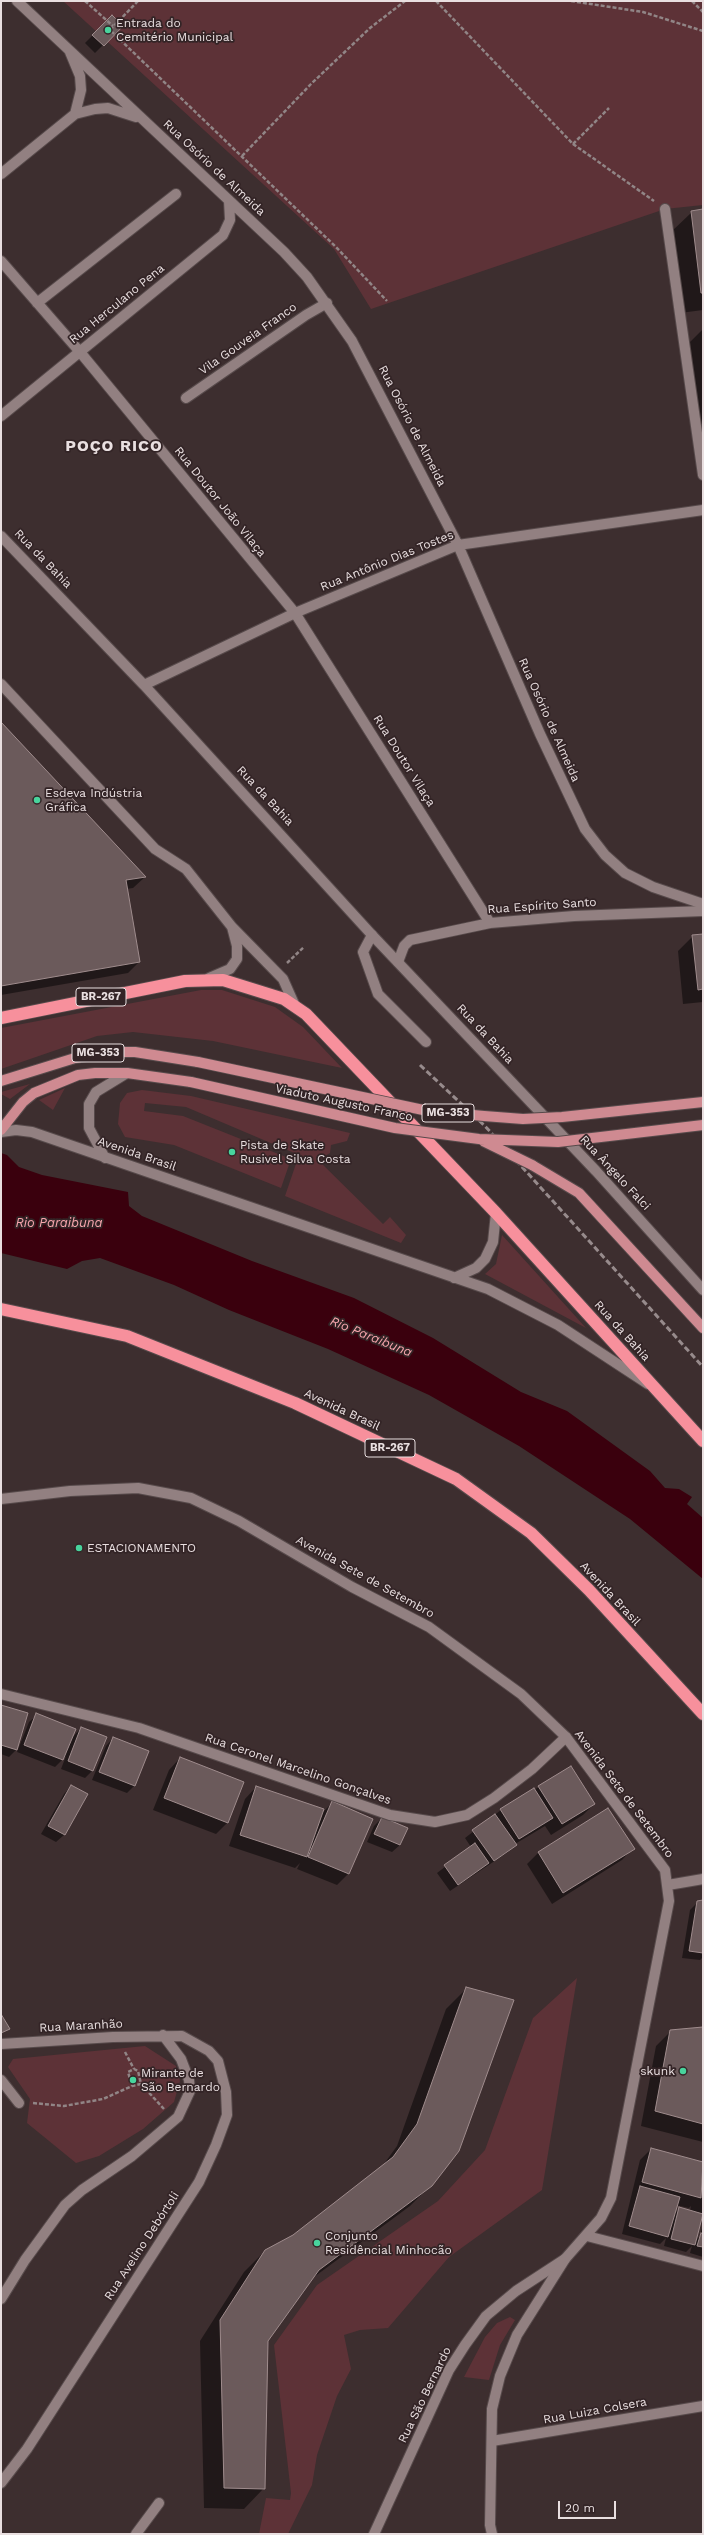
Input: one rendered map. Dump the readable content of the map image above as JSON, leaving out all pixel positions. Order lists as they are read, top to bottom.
{
  "streets": {
    "highway": ["Rua da Bahia", "BR-267", "Avenida Brasil"],
    "main road": ["MG-353", "Viaduto Augusto Franco"],
    "street": [
      "Rua Osório de Almeida",
      "Rua Herculano Pena",
      "Vila Gouveia Franco",
      "Rua Doutor João Vilaça",
      "Rua Antônio Dias Tostes",
      "Rua Doutor Vilaça",
      "Rua Espírito Santo",
      "Rua Ângelo Falci",
      "Avenida Sete de Setembro",
      "Rua Ceronel Marcelino Gonçalves",
      "Rua Maranhão",
      "Rua Avelino Debórtoli",
      "Rua São Bernardo",
      "Rua Luiza Colsera"
    ]
  },
  "crossings": [
    ["Rua Osório de Almeida", "Rua Herculano Pena"],
    ["Rua Osório de Almeida", "Vila Gouveia Franco"],
    ["Rua Osório de Almeida", "Rua Antônio Dias Tostes"],
    ["Rua Herculano Pena", "Rua Doutor João Vilaça"],
    ["Rua Doutor João Vilaça", "Rua Antônio Dias Tostes"],
    ["Rua Doutor João Vilaça", "Rua Doutor Vilaça"],
    ["Rua da Bahia", "Rua Antônio Dias Tostes"],
    ["Rua da Bahia", "Rua Espírito Santo"],
    ["Rua da Bahia", "BR-267"],
    ["Rua da Bahia", "Avenida Brasil"],
    ["Rua da Bahia", "Rua Ângelo Falci"],
    ["Rua Antônio Dias Tostes", "Rua Doutor Vilaça"],
    ["Rua Doutor Vilaça", "Rua Espírito Santo"],
    ["Viaduto Augusto Franco", "Avenida Brasil"],
    ["Avenida Sete de Setembro", "Rua Ceronel Marcelino Gonçalves"],
    ["Avenida Sete de Setembro", "Rua São Bernardo"],
    ["Avenida Sete de Setembro", "Rua Luiza Colsera"],
    ["Rua Maranhão", "Rua Avelino Debórtoli"]
  ],
  "districts": ["POÇO RICO"],
  "water": ["Rio Paraibuna"],
  "places": [
    "Entrada do Cemitério Municipal",
    "Esdeva Indústria Gráfica",
    "Pista de Skate Rusivel Silva Costa",
    "ESTACIONAMENTO",
    "skunk",
    "Mirante de São Bernardo",
    "Conjunto Residêncial Minhocão"
  ],
  "scale_bar": "20 m"
}
